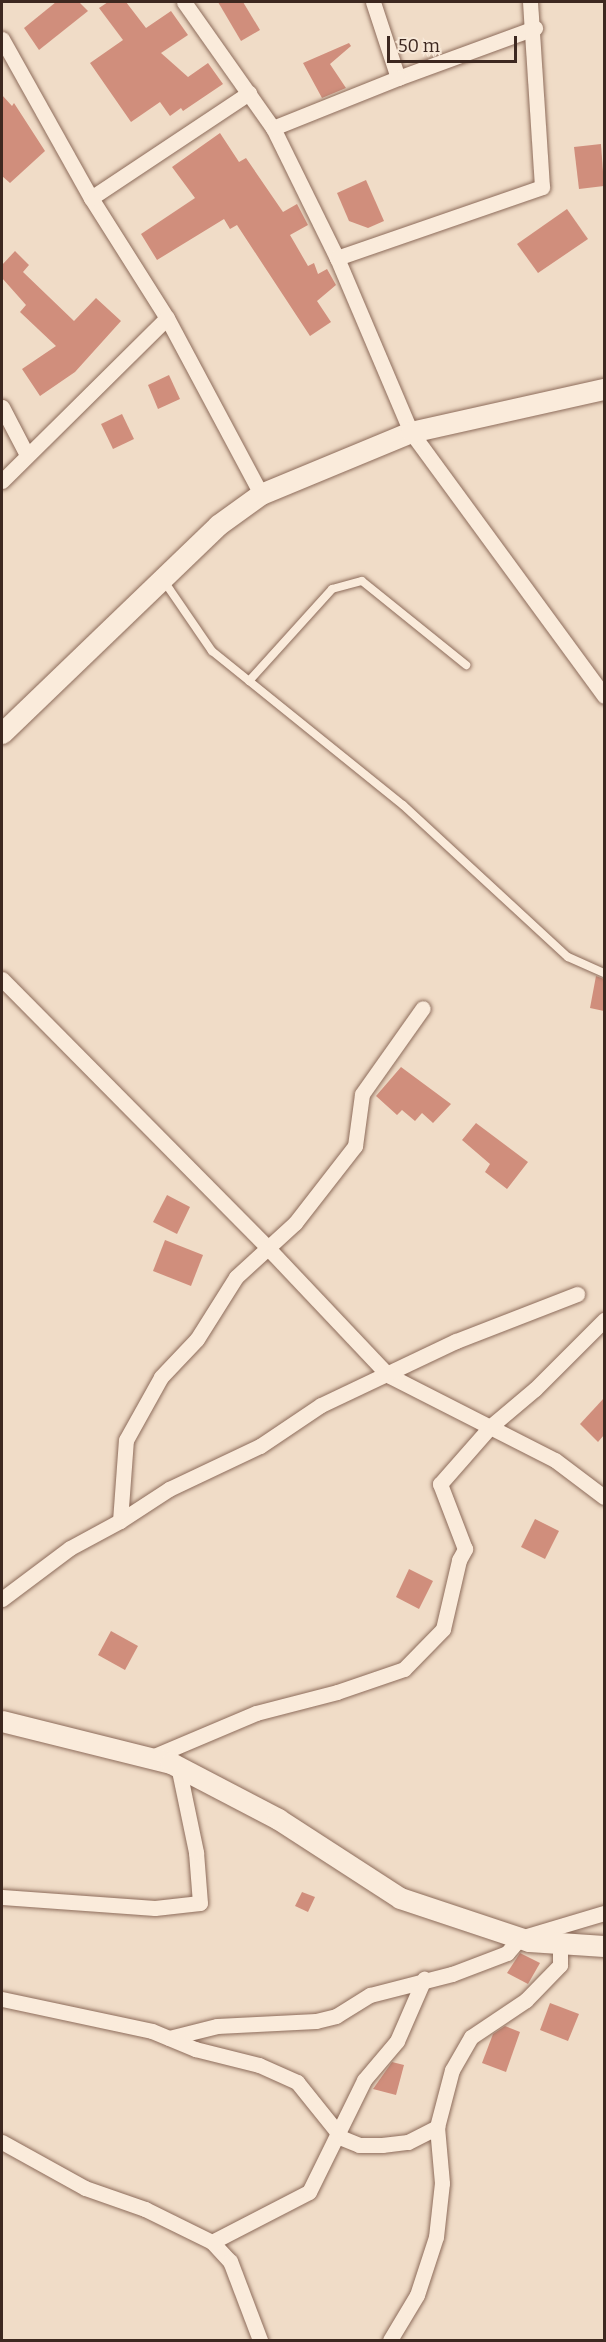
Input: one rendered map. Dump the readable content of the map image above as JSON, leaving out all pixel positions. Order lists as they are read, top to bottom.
{
  "scale_bar": "50 m"
}
